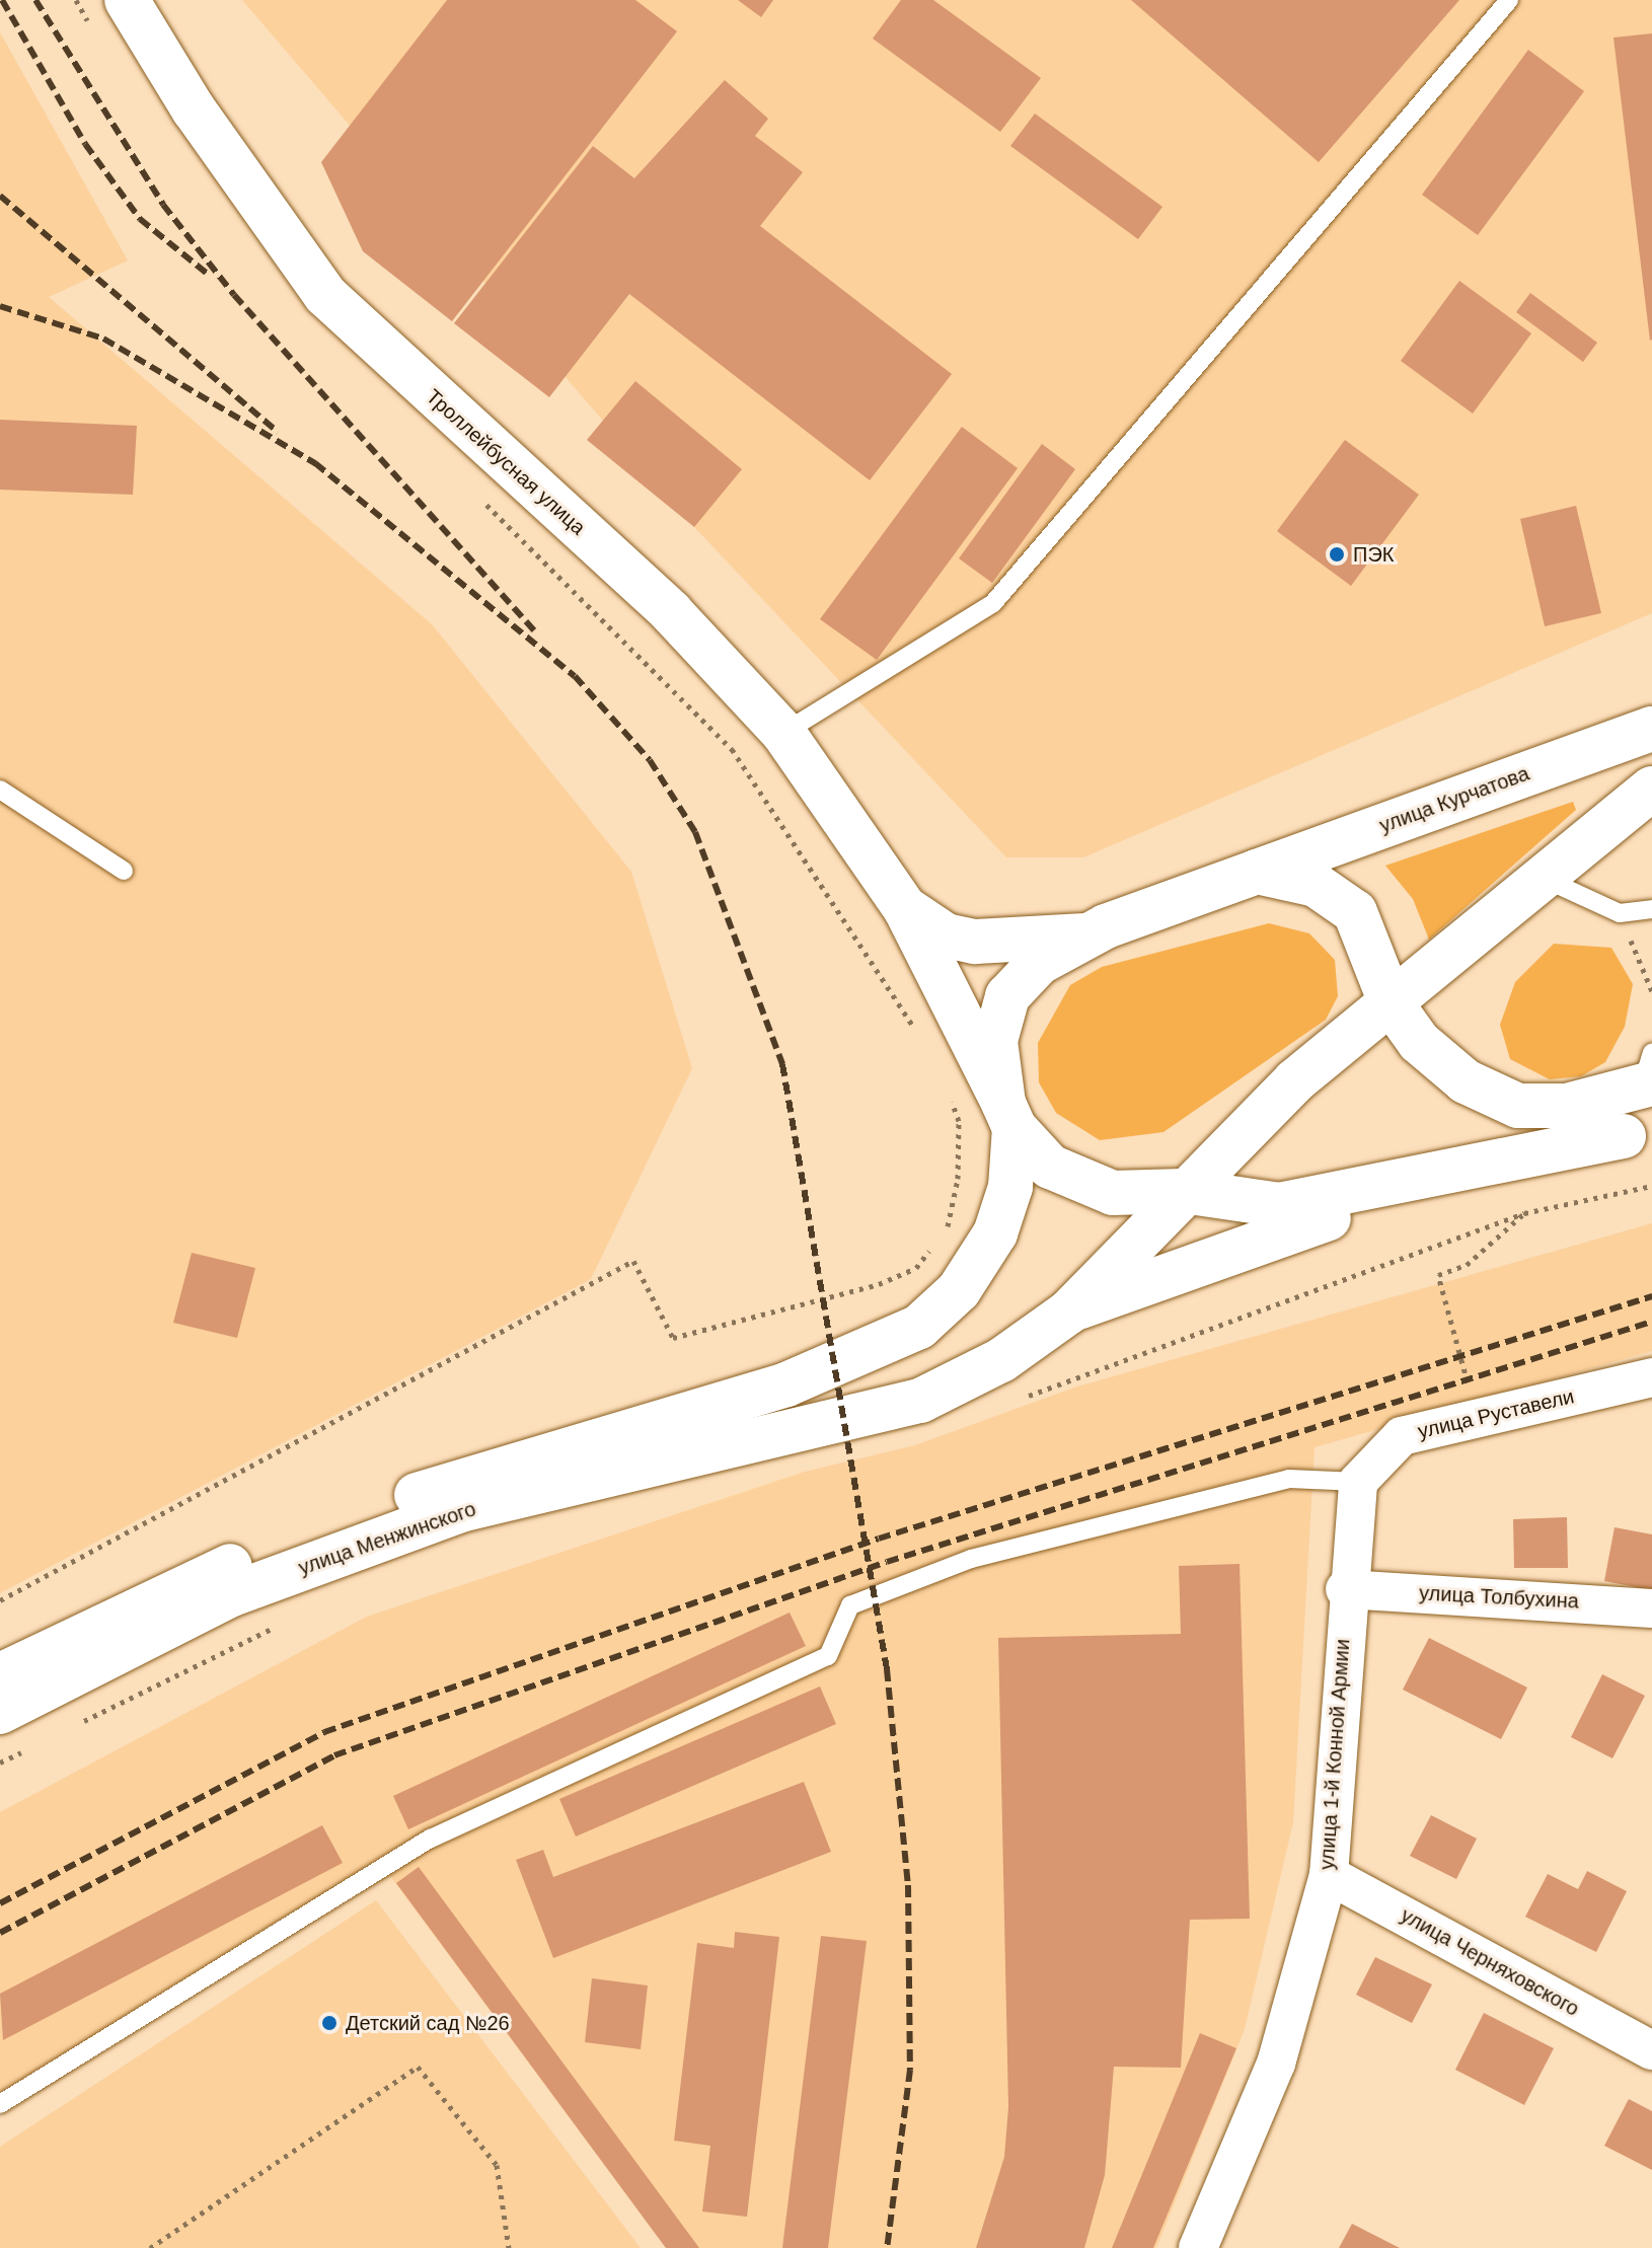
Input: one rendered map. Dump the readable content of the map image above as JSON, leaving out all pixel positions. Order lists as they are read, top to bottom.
{
  "streets": {
    "main road": ["Троллейбусная улица", "улица Курчатова", "улица Менжинского"],
    "street": [
      "улица Руставели",
      "улица Толбухина",
      "улица 1-й Конной Армии",
      "улица Черняховского"
    ]
  },
  "crossings": [
    ["Троллейбусная улица", "улица Курчатова"],
    ["Троллейбусная улица", "улица Менжинского"],
    ["улица Курчатова", "улица Менжинского"],
    ["улица Руставели", "улица 1-й Конной Армии"],
    ["улица Толбухина", "улица 1-й Конной Армии"],
    ["улица 1-й Конной Армии", "улица Черняховского"]
  ],
  "places": ["ПЭК", "Детский сад №26"]
}
